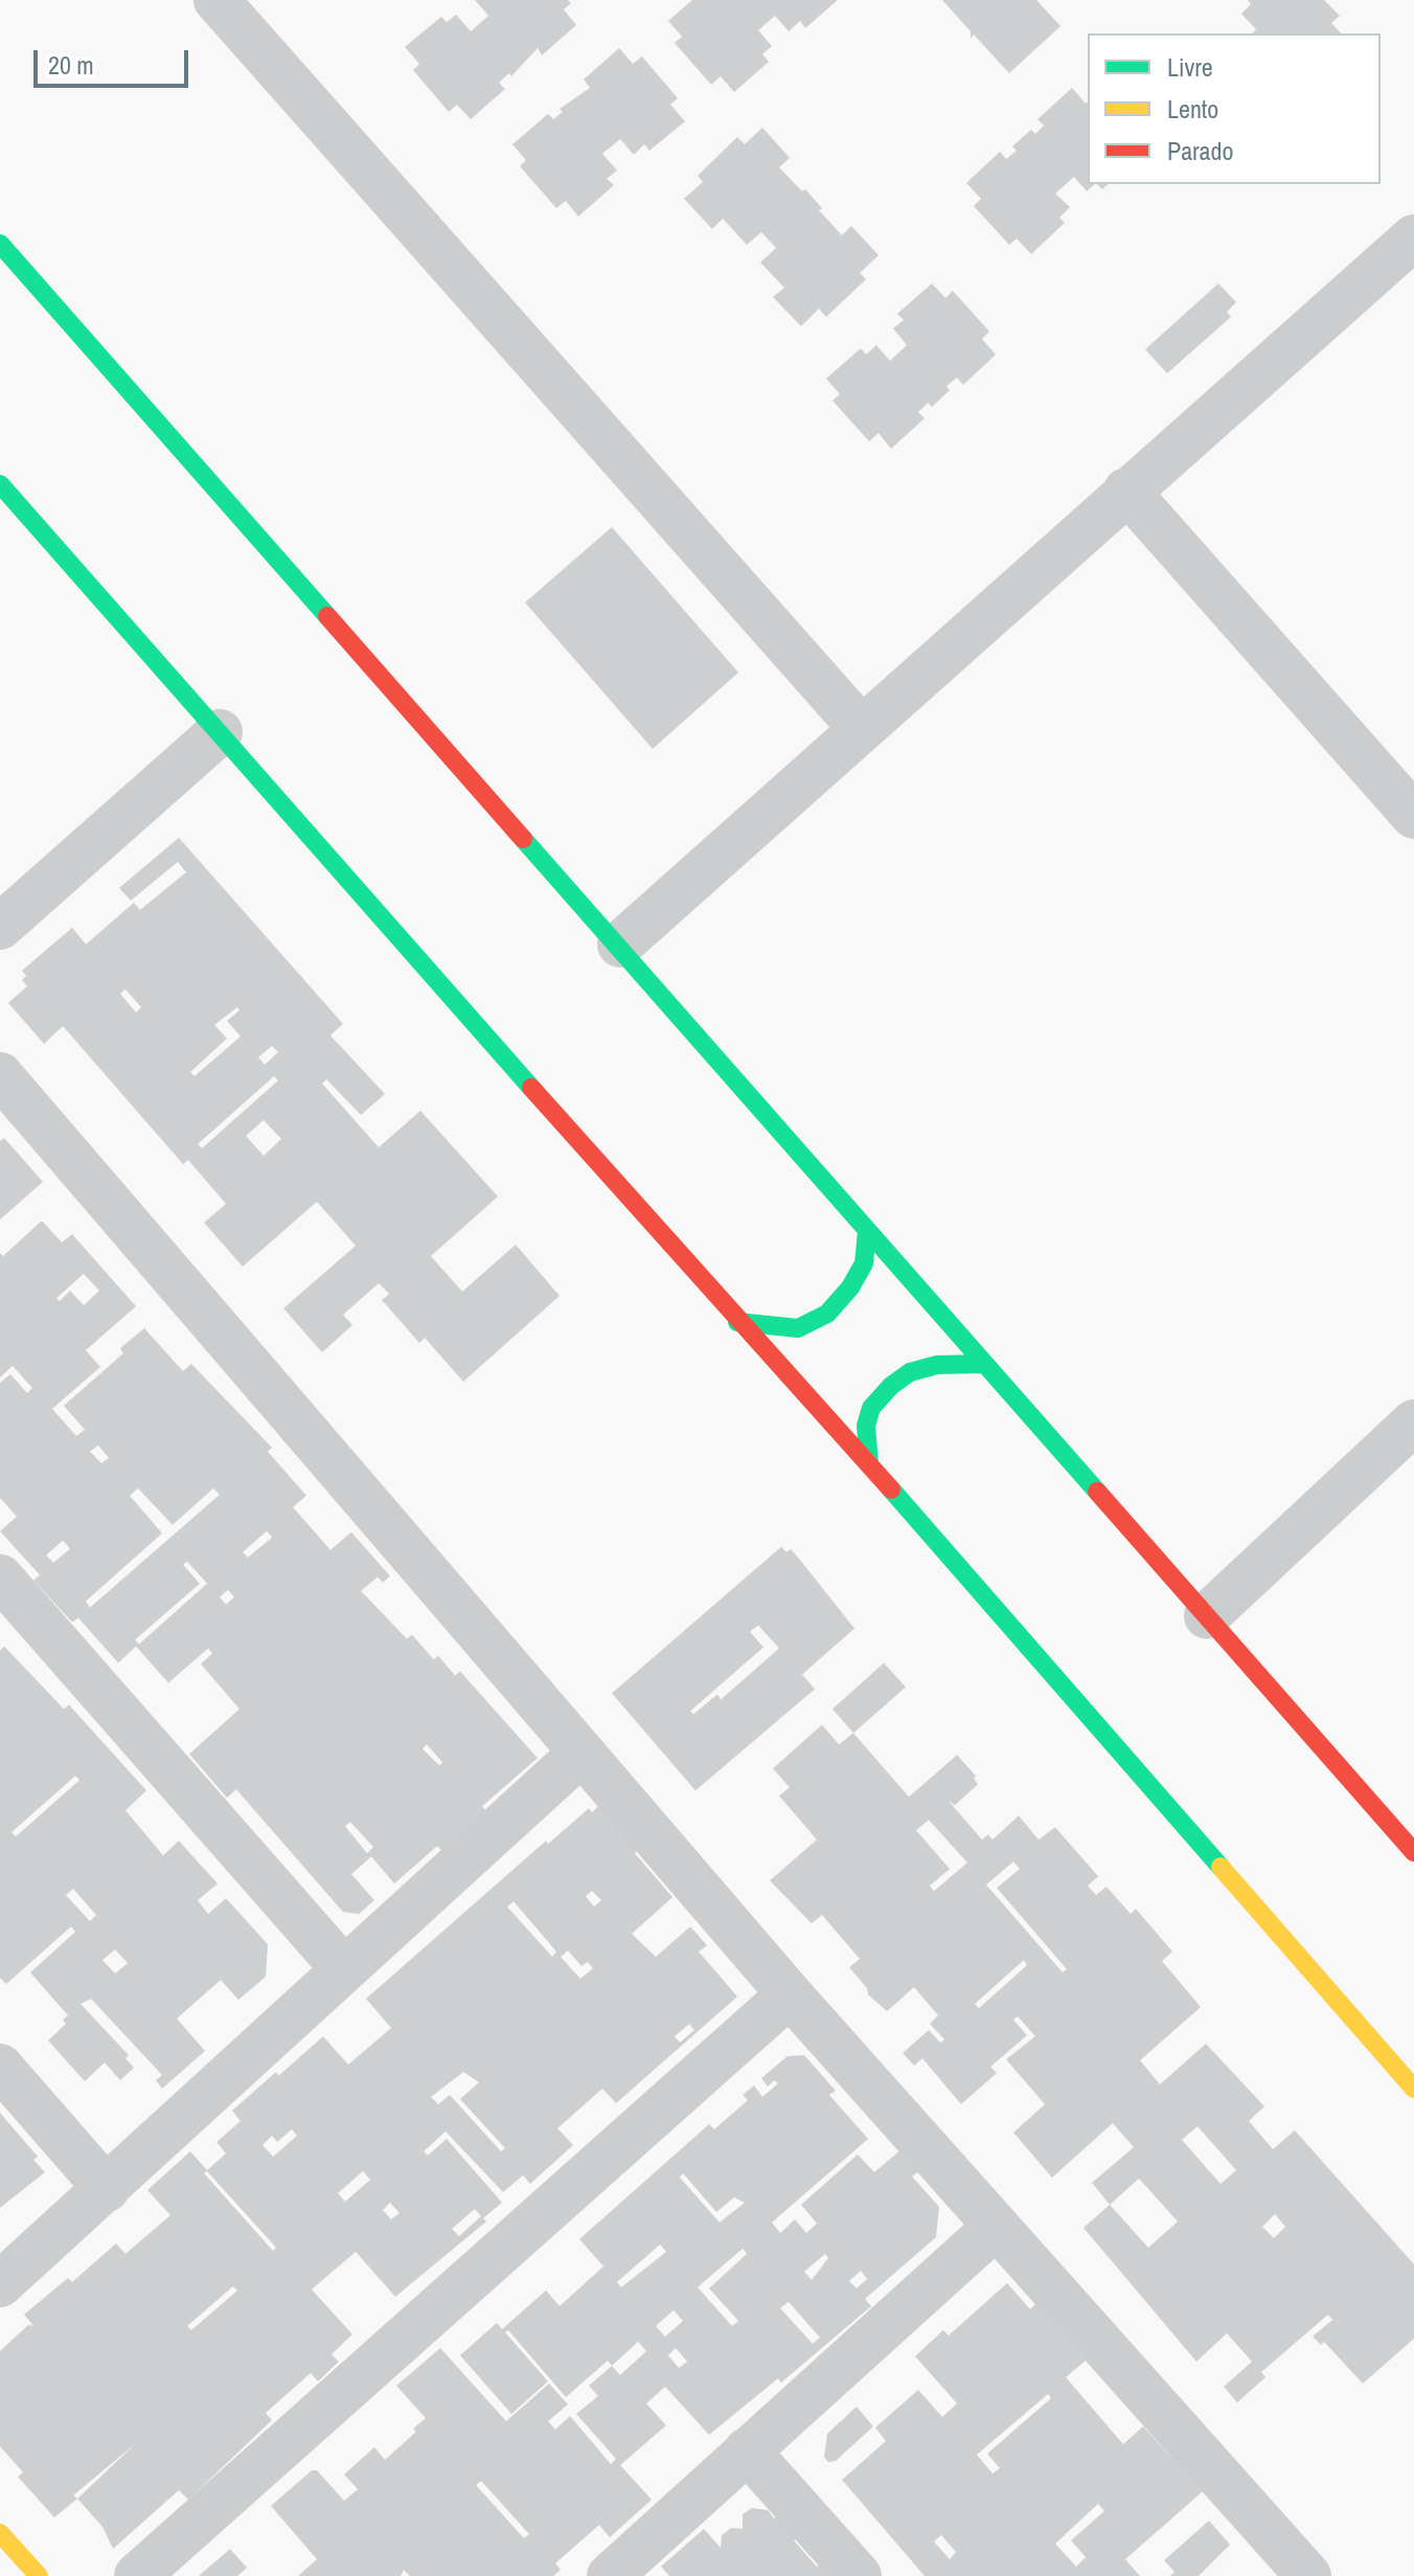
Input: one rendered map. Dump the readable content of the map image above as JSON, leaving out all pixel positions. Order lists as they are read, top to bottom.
{
  "legend": ["Livre", "Lento", "Parado"],
  "scale_bar": "20 m"
}
